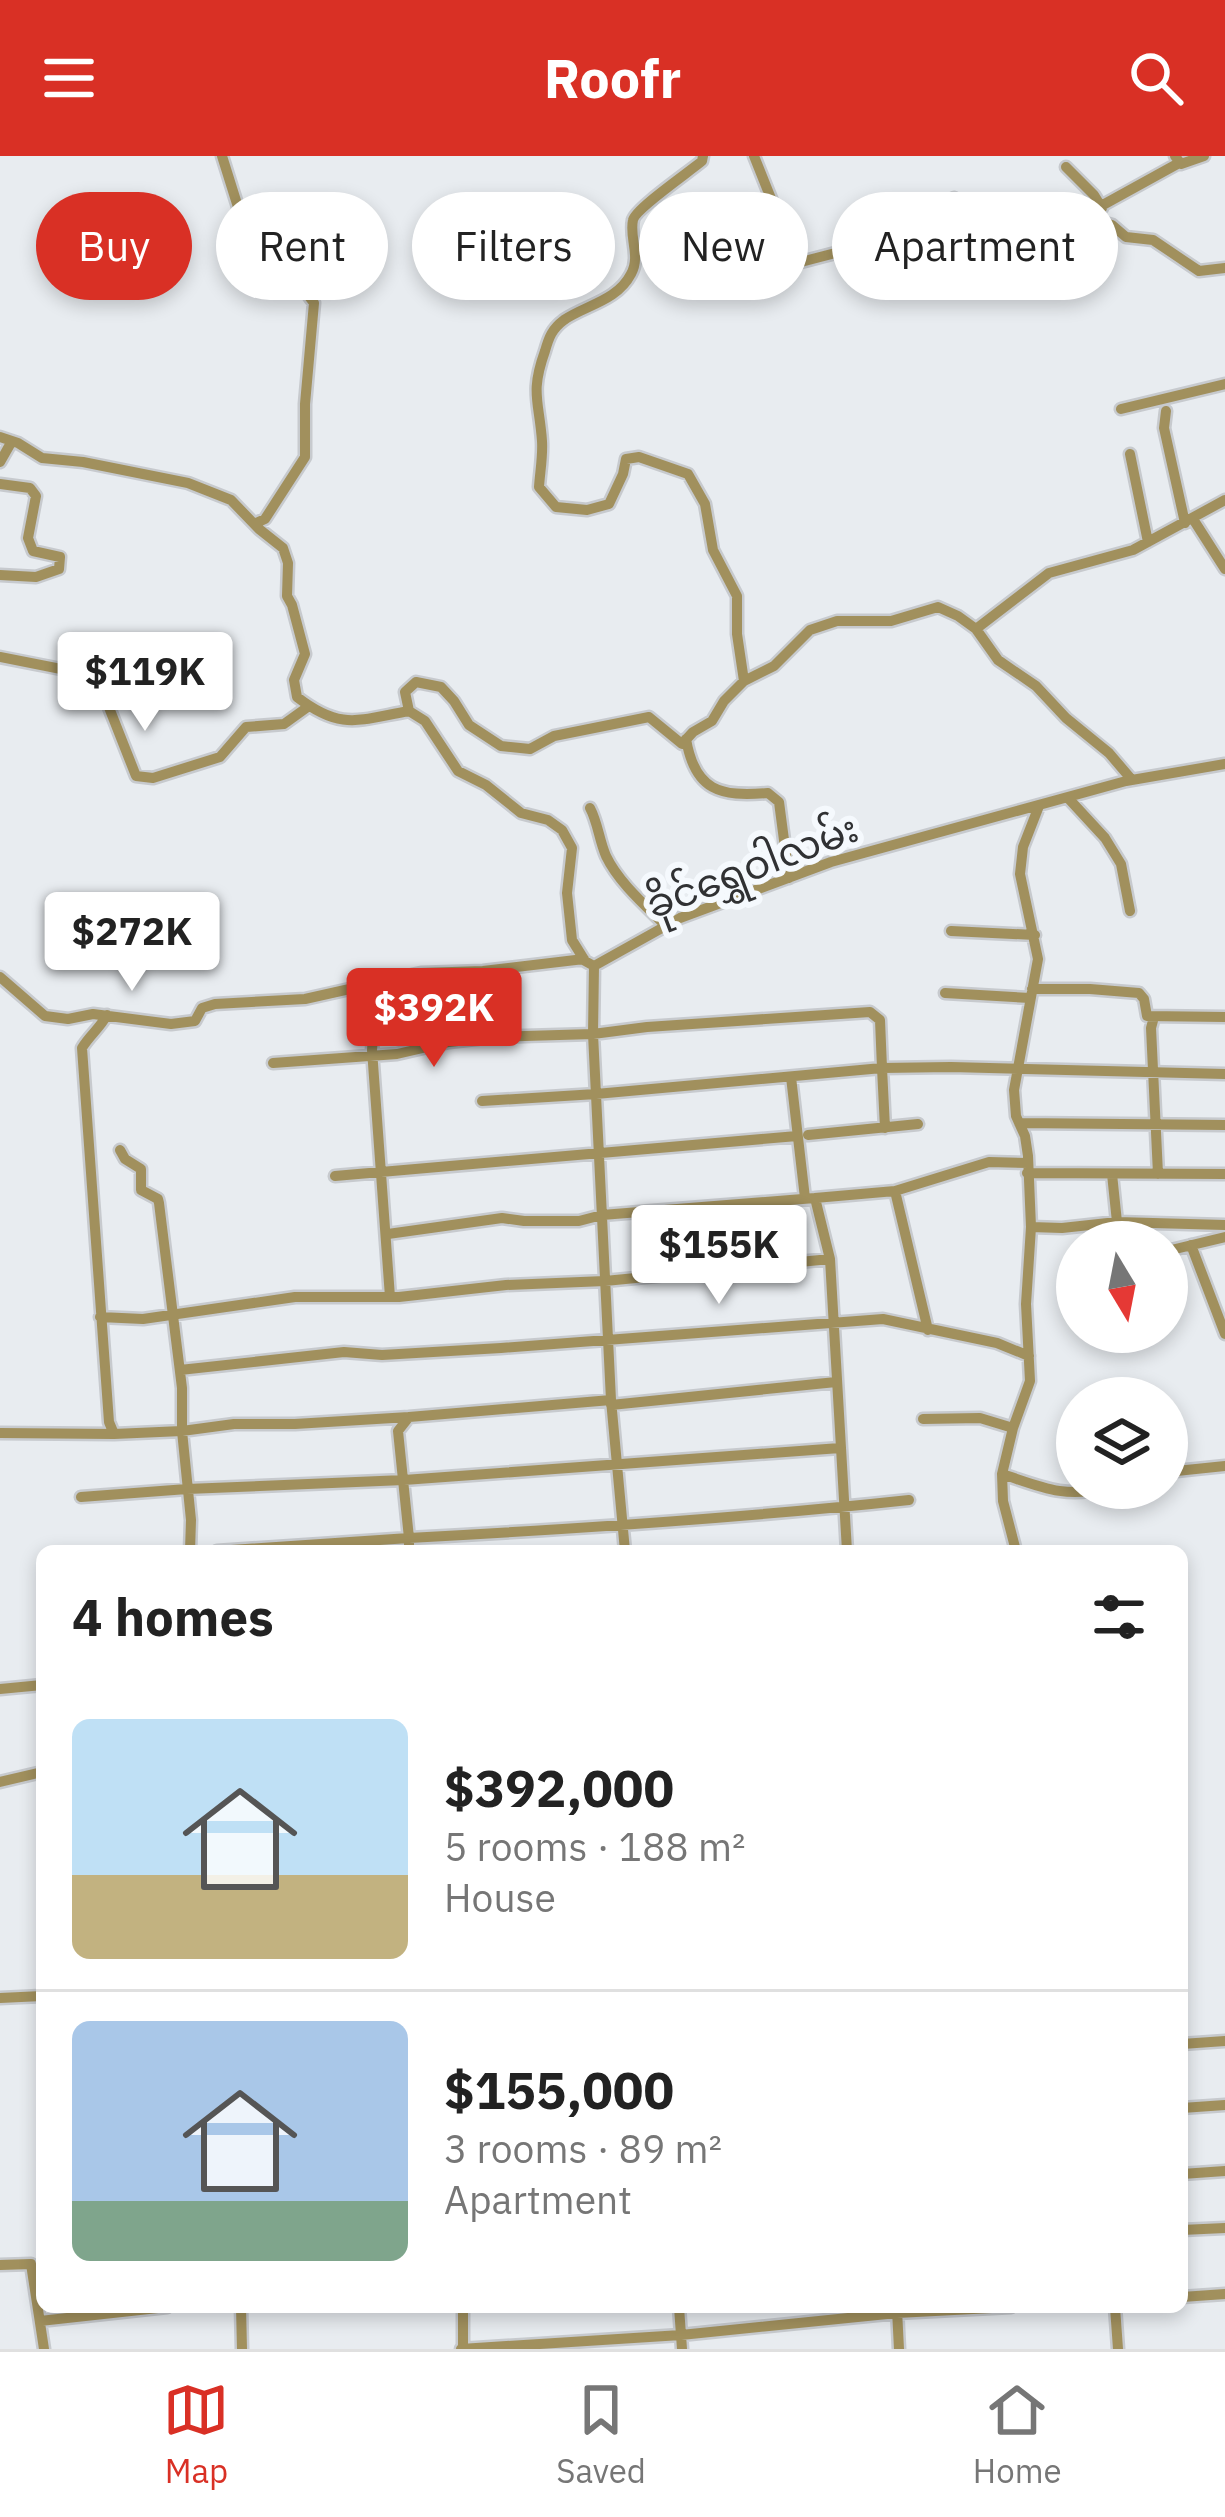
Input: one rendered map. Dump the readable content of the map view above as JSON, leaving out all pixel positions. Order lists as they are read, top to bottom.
{
  "streets": {
    "street": ["ခိုင်ရွှေဝါလမ်း"]
  },
  "north": "bottom",
  "page": {
    "header": "Roofr",
    "chip": [
      "Buy",
      "Rent",
      "Filters",
      "New",
      "Apartment"
    ],
    "price": [
      "$119K",
      "$272K",
      "$392K",
      "$155K"
    ],
    "heading": "4 homes",
    "list": [
      {
        "name": "$392,000",
        "note": "5 rooms · 188 m² · House"
      },
      {
        "name": "$155,000",
        "note": "3 rooms · 89 m² · Apartment"
      }
    ],
    "tabs": ["Map", "Saved", "Home"]
  }
}
